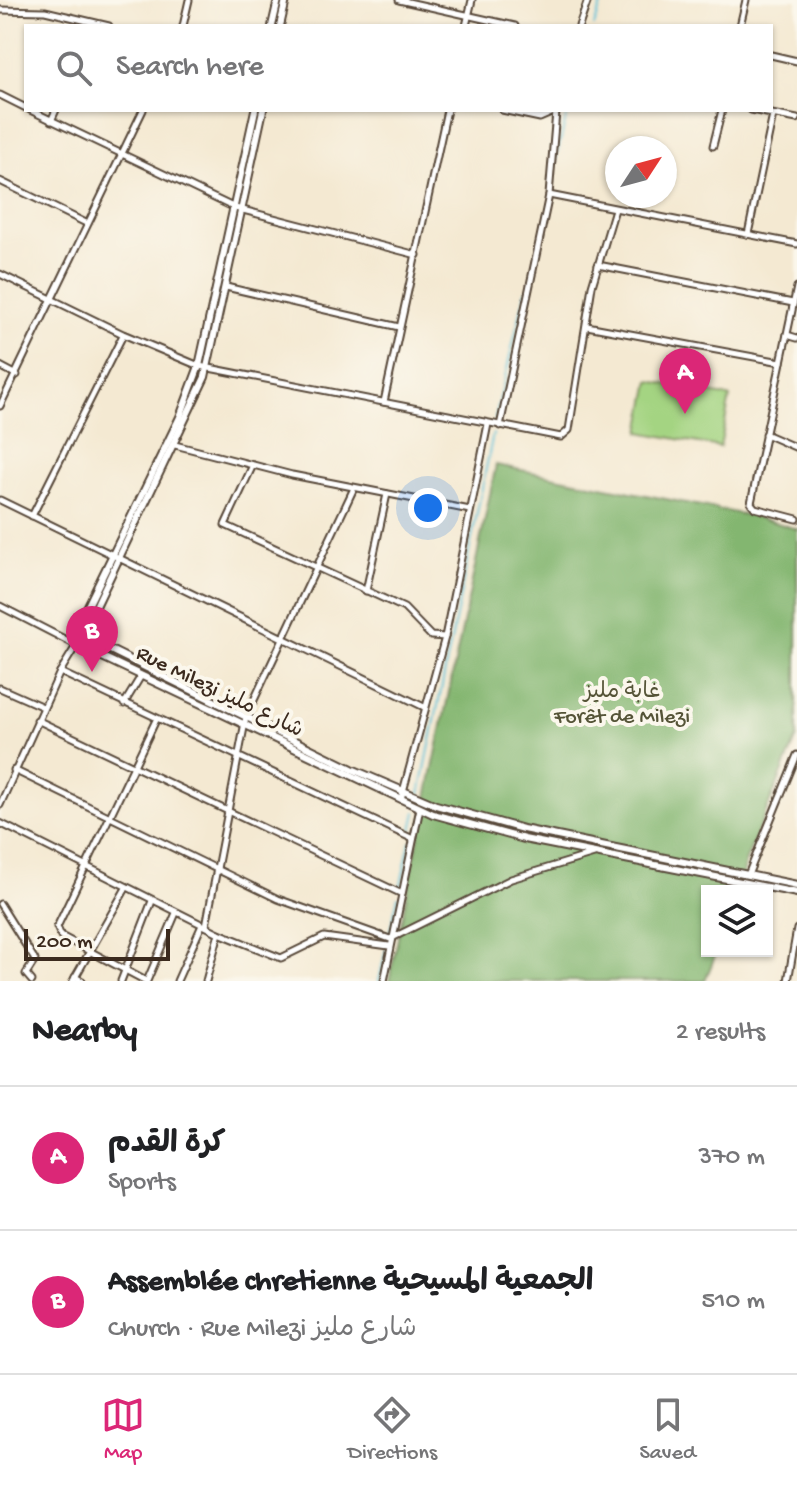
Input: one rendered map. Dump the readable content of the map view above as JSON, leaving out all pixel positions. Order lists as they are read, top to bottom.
{
  "streets": {
    "street": ["Rue Milezi شارع مليز"]
  },
  "parks": ["غابة مليز Forêt de Milezi"],
  "scale_bar": "200 m",
  "north": "top right",
  "page": {
    "search": "Search here",
    "pins": ["A", "B"],
    "scale": "200 m",
    "heading": ["Nearby", "2 results"],
    "list": [
      {
        "mark": "A",
        "name": "كرة القدم",
        "note": "Sports",
        "value": "370 m"
      },
      {
        "mark": "B",
        "name": "Assemblée chretienne الجمعية المسيحية",
        "note": "Church · Rue Milezi شارع مليز",
        "value": "510 m"
      }
    ],
    "nav": ["Map", "Directions", "Saved"]
  }
}
